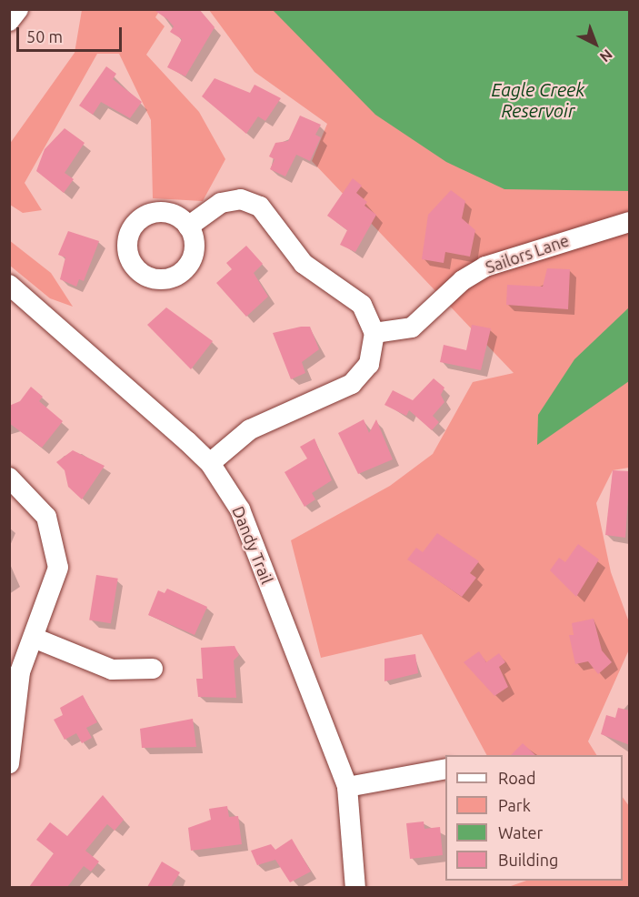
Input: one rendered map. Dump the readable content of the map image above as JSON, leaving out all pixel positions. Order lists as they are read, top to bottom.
{
  "streets": {
    "street": ["Sailors Lane", "Dandy Trail"]
  },
  "water": ["Eagle Creek Reservoir"],
  "legend": [
    "Road",
    "Park",
    "Water",
    "Building"
  ],
  "scale_bar": "50 m",
  "north": "bottom right"
}
